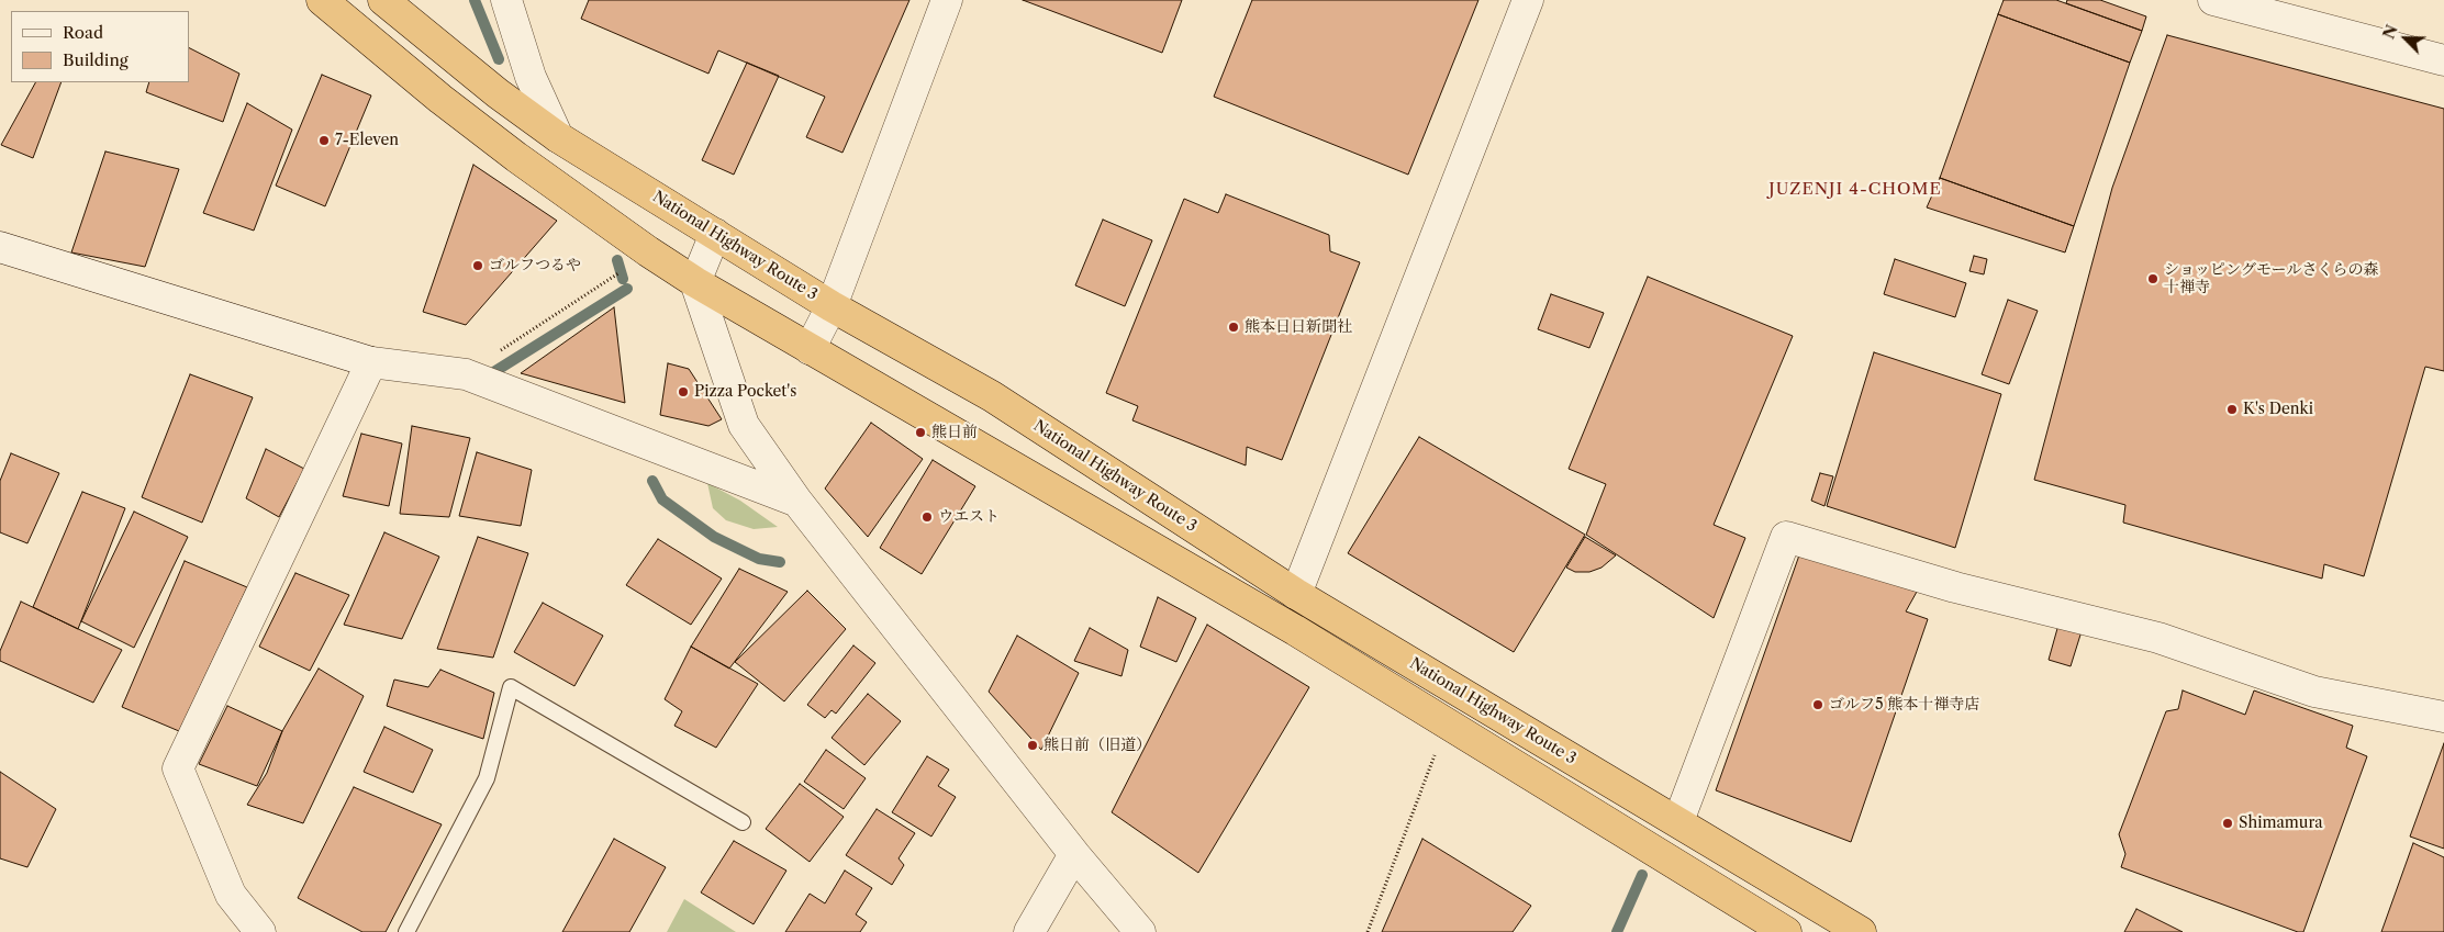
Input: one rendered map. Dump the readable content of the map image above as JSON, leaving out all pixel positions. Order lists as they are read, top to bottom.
{
  "streets": {
    "highway": ["National Highway Route 3"]
  },
  "districts": ["JUZENJI 4-CHOME"],
  "places": [
    "7-Eleven",
    "ゴルフつるや",
    "ショッピングモールさくらの森 十禅寺",
    "熊本日日新聞社",
    "Pizza Pocket's",
    "K's Denki",
    "熊日前",
    "ウエスト",
    "ゴルフ5 熊本十禅寺店",
    "熊日前（旧道）",
    "Shimamura"
  ],
  "legend": ["Road", "Building"],
  "north": "top left"
}
